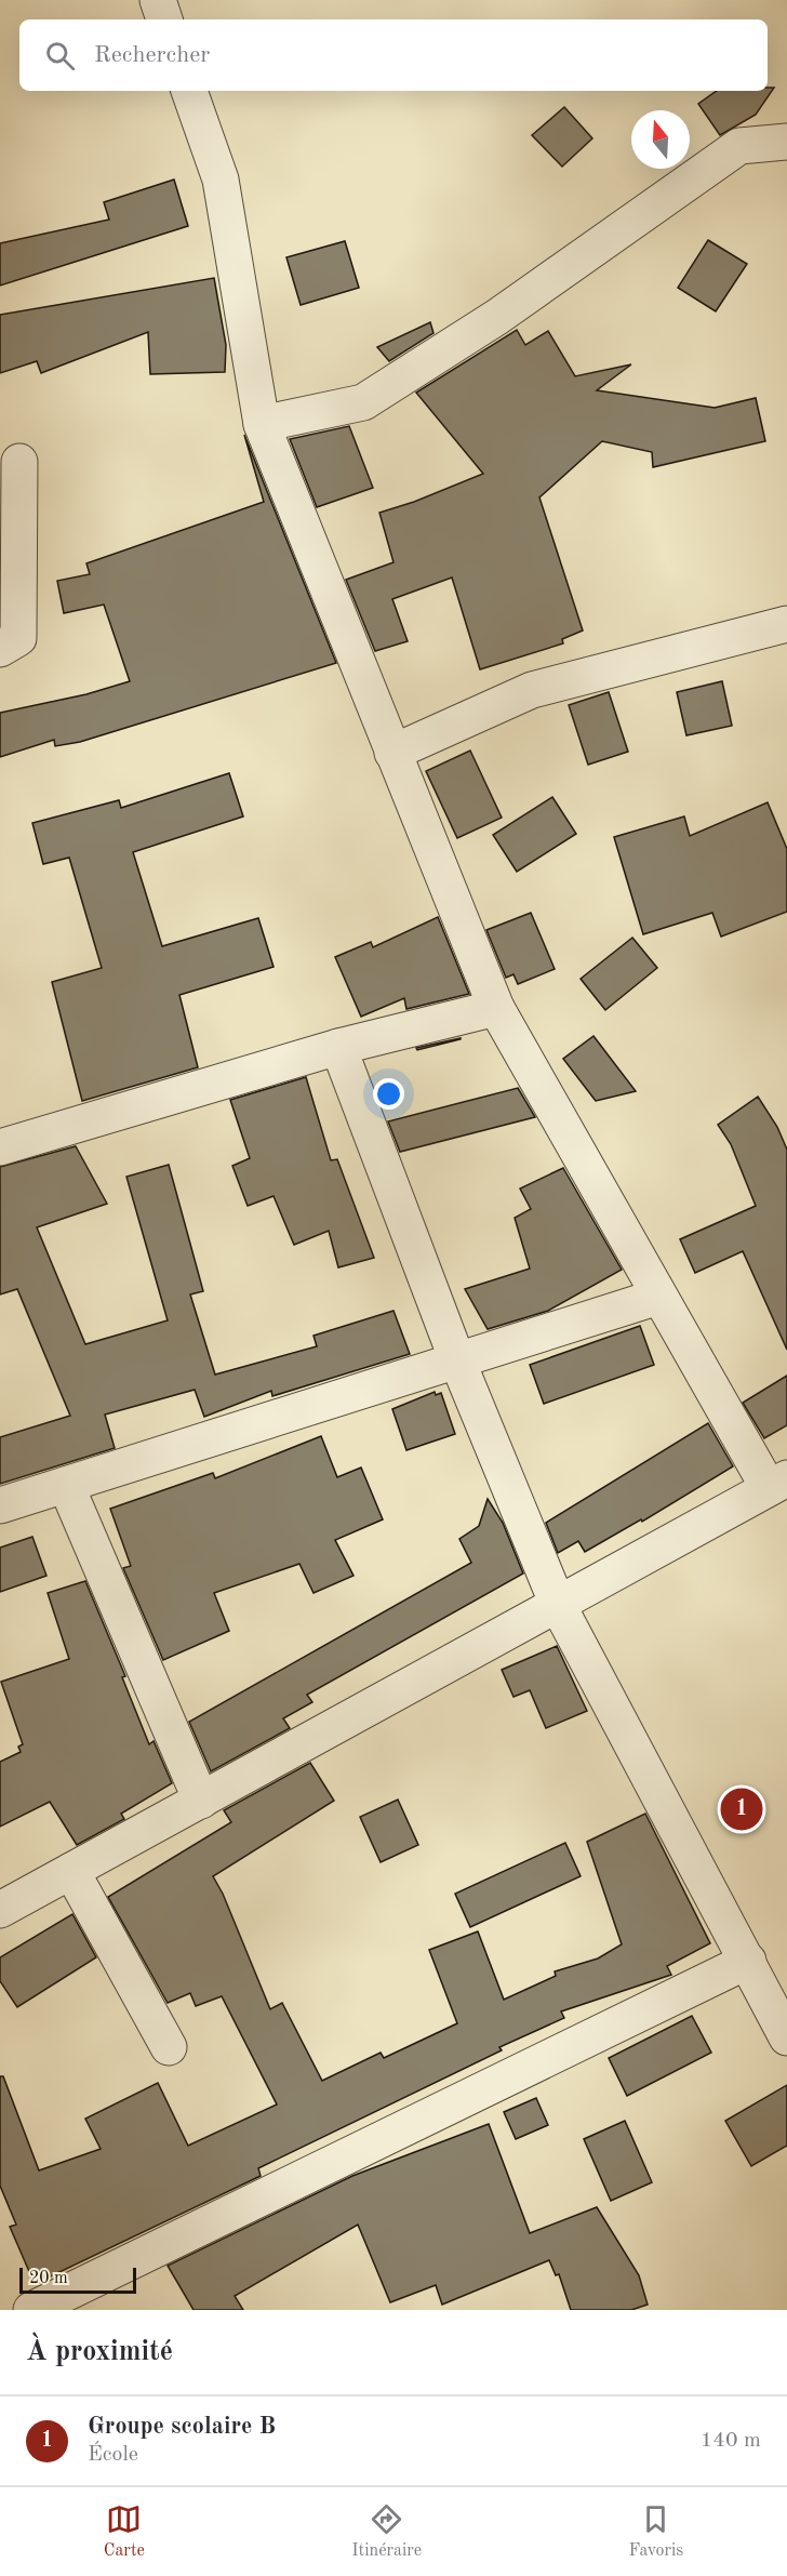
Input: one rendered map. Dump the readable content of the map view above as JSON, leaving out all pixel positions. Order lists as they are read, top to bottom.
{
  "scale_bar": "20 m",
  "north": "top",
  "page": {
    "search": "Rechercher",
    "pins": "1",
    "scale": "20 m",
    "heading": "À proximité",
    "list": [
      {
        "mark": "1",
        "name": "Groupe scolaire B",
        "note": "École",
        "value": "140 m"
      }
    ],
    "nav": ["Carte", "Itinéraire", "Favoris"]
  }
}
